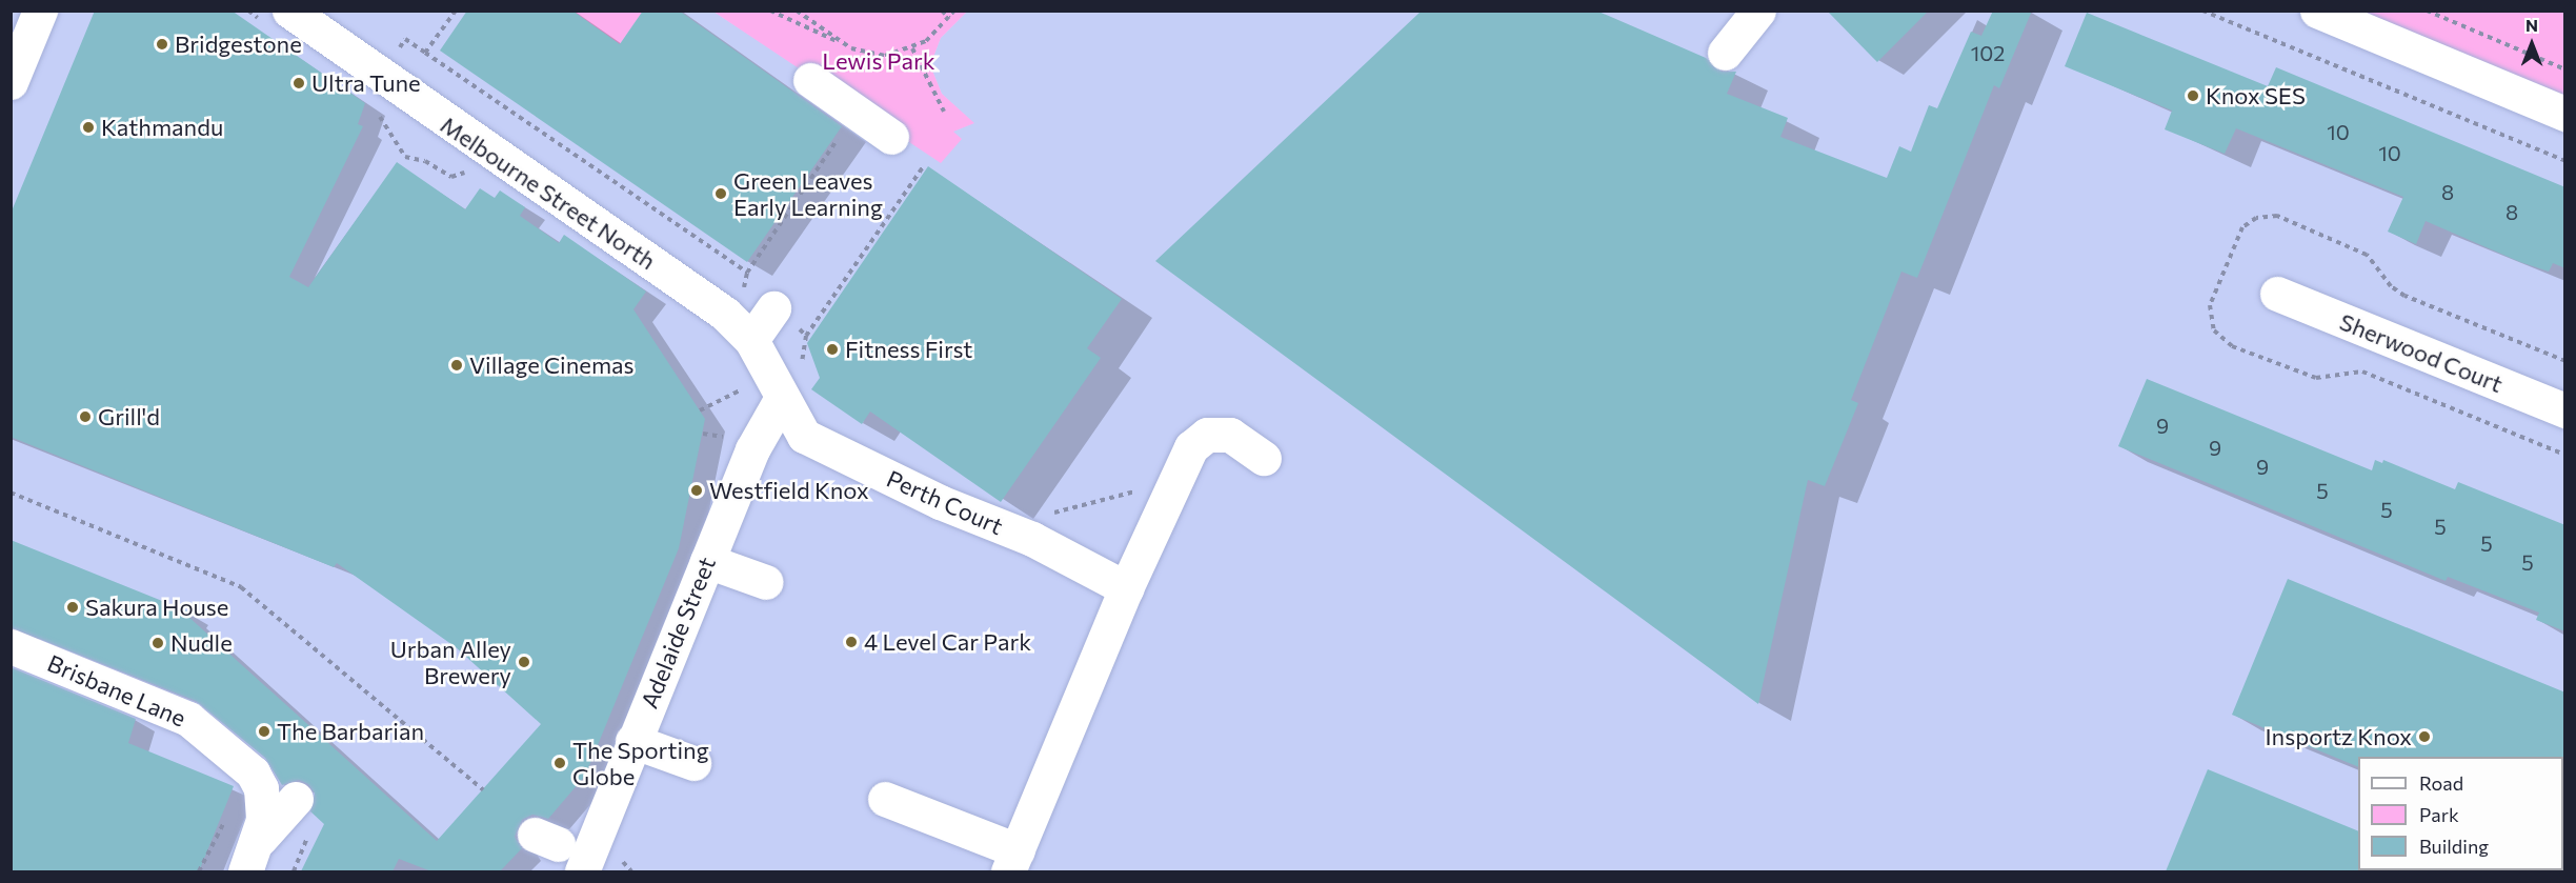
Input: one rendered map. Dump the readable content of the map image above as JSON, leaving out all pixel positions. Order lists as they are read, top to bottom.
{
  "streets": {
    "street": [
      "Melbourne Street North",
      "Sherwood Court",
      "Perth Court",
      "Adelaide Street",
      "Brisbane Lane"
    ]
  },
  "crossings": [
    ["Melbourne Street North", "Perth Court"],
    ["Melbourne Street North", "Adelaide Street"],
    ["Perth Court", "Adelaide Street"]
  ],
  "parks": ["Lewis Park"],
  "places": [
    "Bridgestone",
    "Ultra Tune",
    "Knox SES",
    "Kathmandu",
    "Green Leaves Early Learning",
    "Fitness First",
    "Village Cinemas",
    "Grill'd",
    "Westfield Knox",
    "Sakura House",
    "4 Level Car Park",
    "Nudle",
    "Urban Alley Brewery",
    "The Barbarian",
    "Insportz Knox",
    "The Sporting Globe"
  ],
  "house_numbers": [
    "102",
    "10",
    "10",
    "8",
    "8",
    "9",
    "9",
    "9",
    "5",
    "5",
    "5",
    "5",
    "5"
  ],
  "legend": ["Road", "Park", "Building"],
  "north": "top"
}
